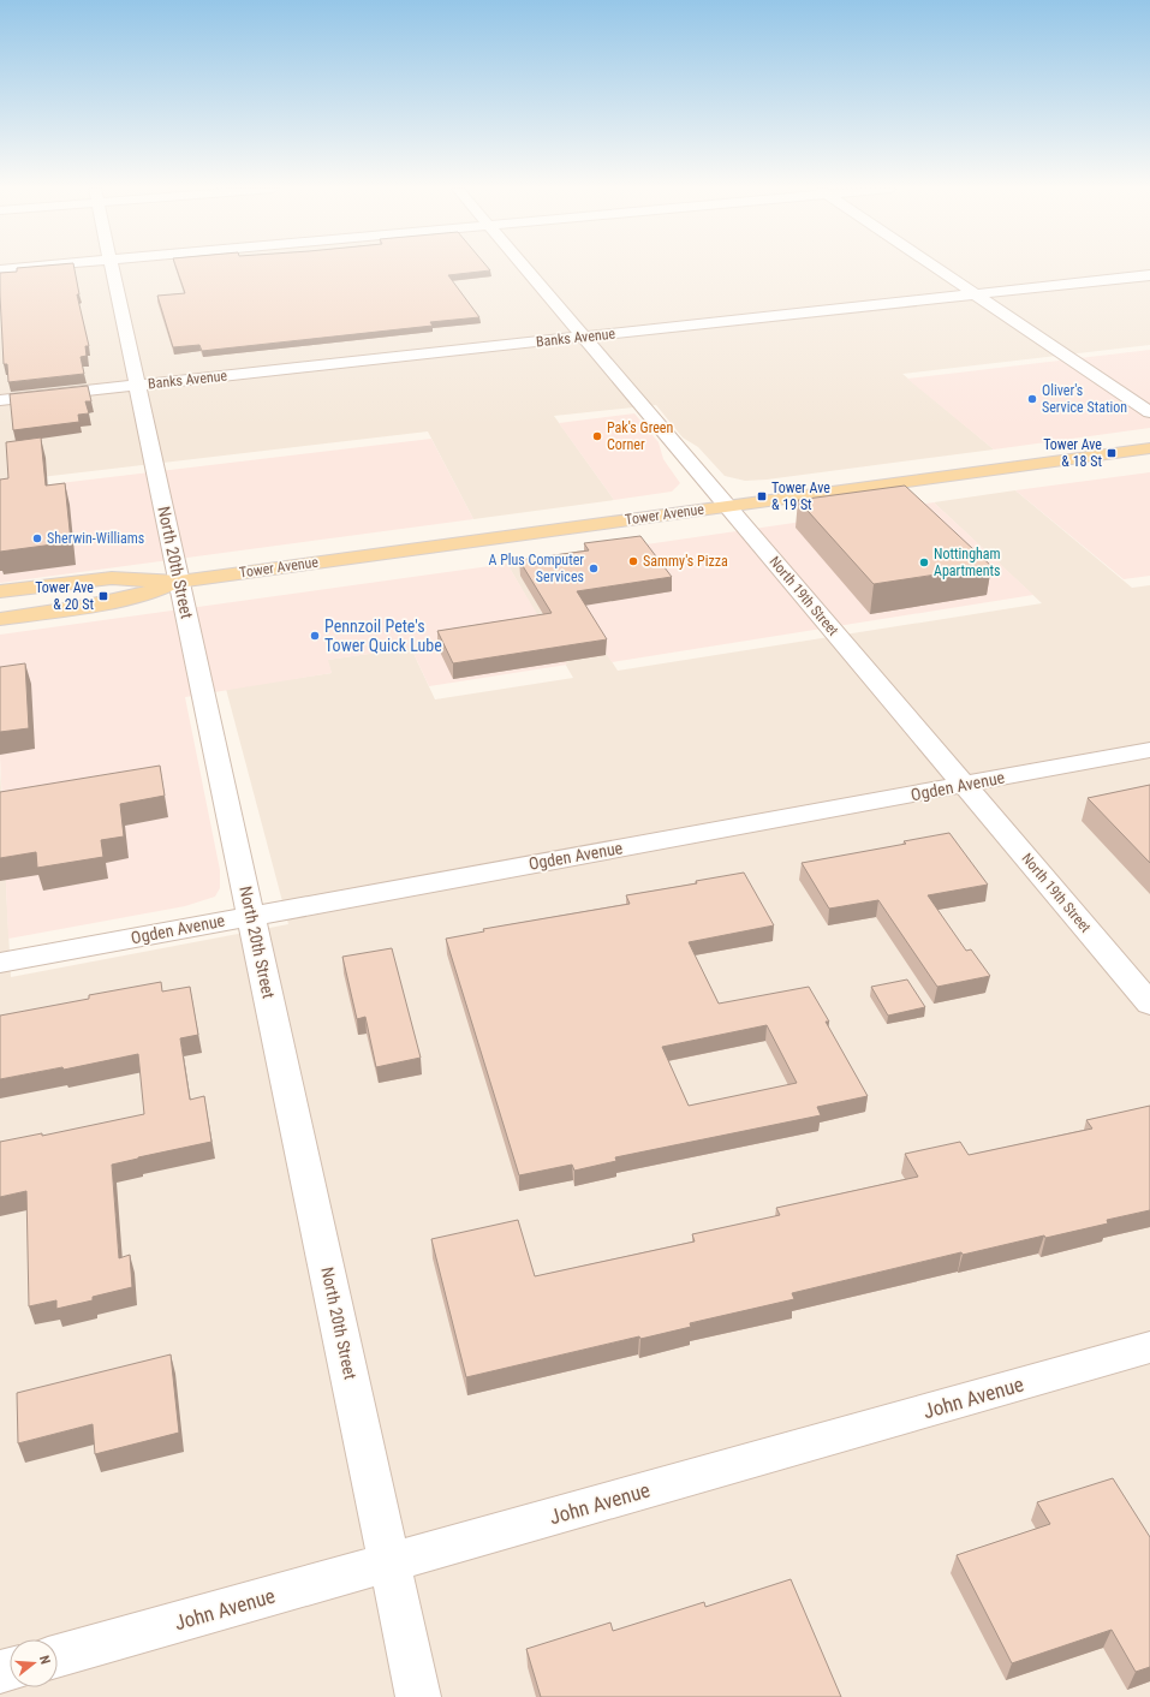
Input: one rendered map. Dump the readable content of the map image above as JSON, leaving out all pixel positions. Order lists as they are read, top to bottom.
{
  "streets": {
    "main road": ["Tower Avenue"],
    "street": [
      "Banks Avenue",
      "North 20th Street",
      "North 19th Street",
      "Ogden Avenue",
      "John Avenue"
    ]
  },
  "crossings": [
    ["Banks Avenue", "North 20th Street"],
    ["Banks Avenue", "North 19th Street"],
    ["Tower Avenue", "North 20th Street"],
    ["Tower Avenue", "North 19th Street"],
    ["North 20th Street", "Ogden Avenue"],
    ["North 20th Street", "John Avenue"],
    ["North 19th Street", "Ogden Avenue"]
  ],
  "places": {
    "other": [
      "Oliver's Service Station",
      "Pak's Green Corner",
      "Sherwin-Williams",
      "Sammy's Pizza",
      "Nottingham Apartments",
      "A Plus Computer Services",
      "Pennzoil Pete's Tower Quick Lube"
    ],
    "transit": ["Tower Ave & 18 St", "Tower Ave & 19 St", "Tower Ave & 20 St"]
  },
  "north": "right"
}
